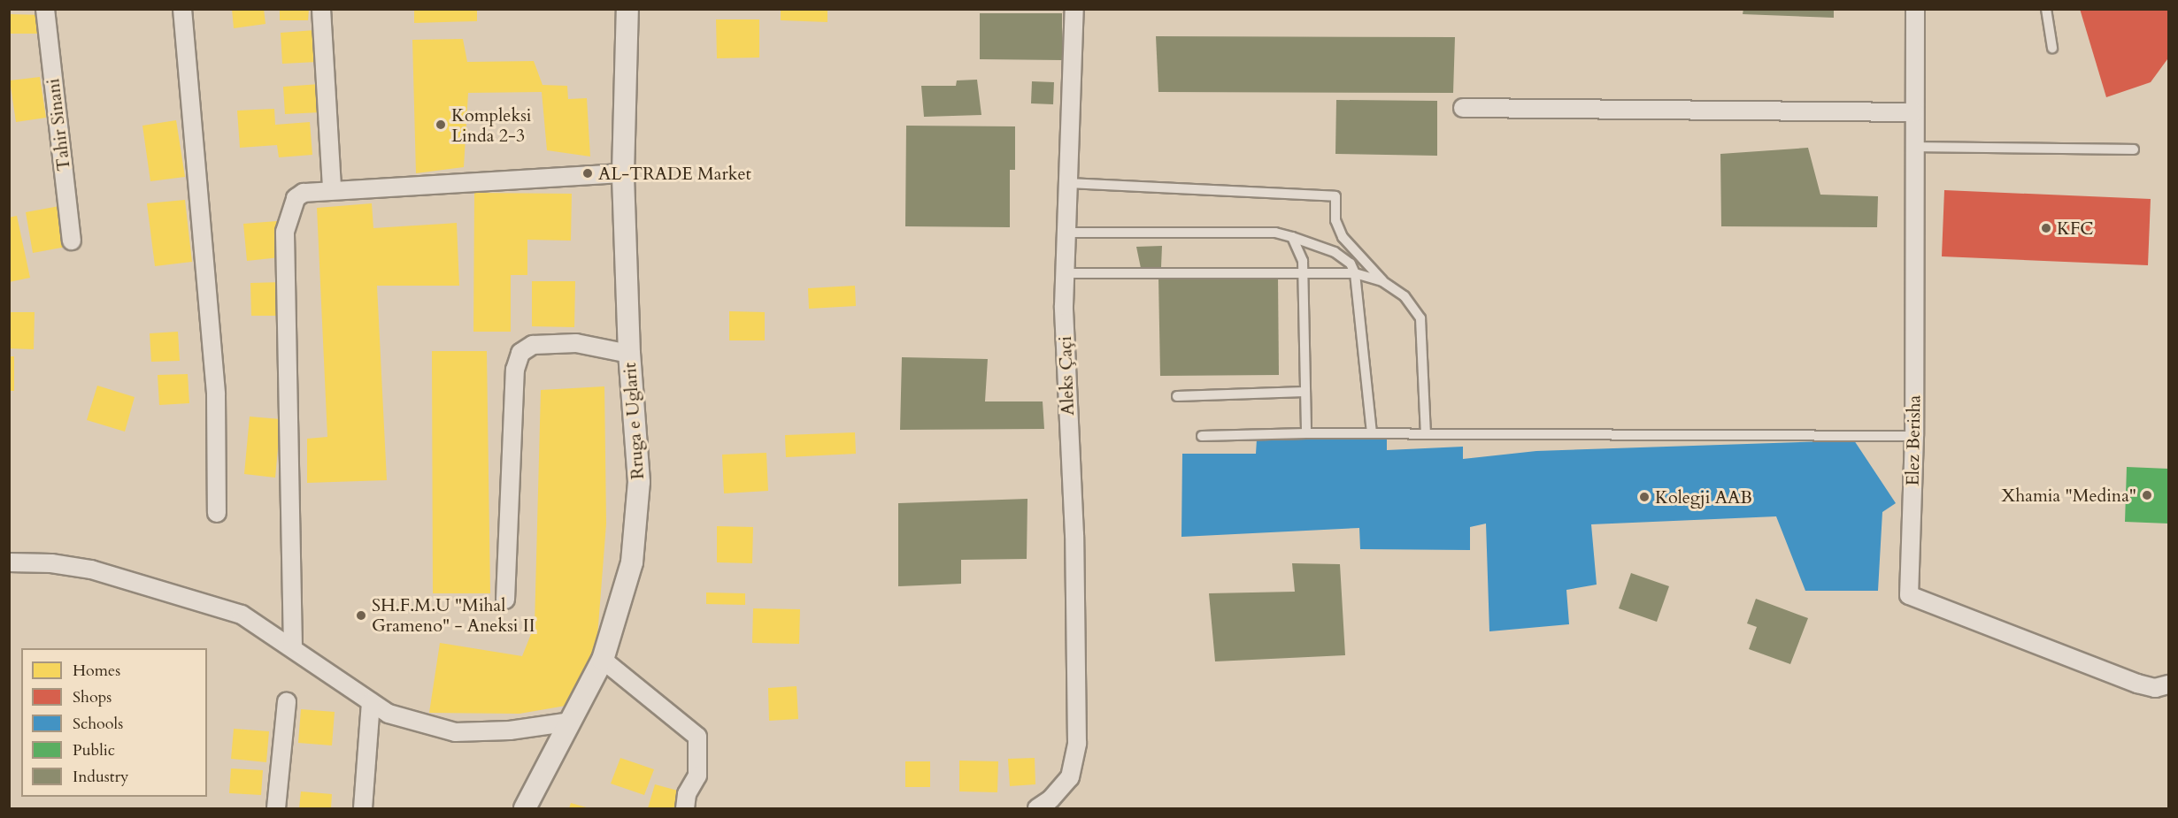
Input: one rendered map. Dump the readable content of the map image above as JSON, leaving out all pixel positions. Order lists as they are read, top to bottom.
{
  "streets": {
    "street": [
      "Tahir Sinani",
      "Aleks Çaçi",
      "Rruga e Uglarit",
      "Elez Berisha"
    ]
  },
  "places": [
    "Kompleksi Linda 2-3",
    "AL-TRADE Market",
    "KFC",
    "Xhamia \"Medina\"",
    "Kolegji AAB",
    "SH.F.M.U \"Mihal Grameno\" - Aneksi II"
  ],
  "legend": [
    "Homes",
    "Shops",
    "Schools",
    "Public",
    "Industry"
  ]
}
